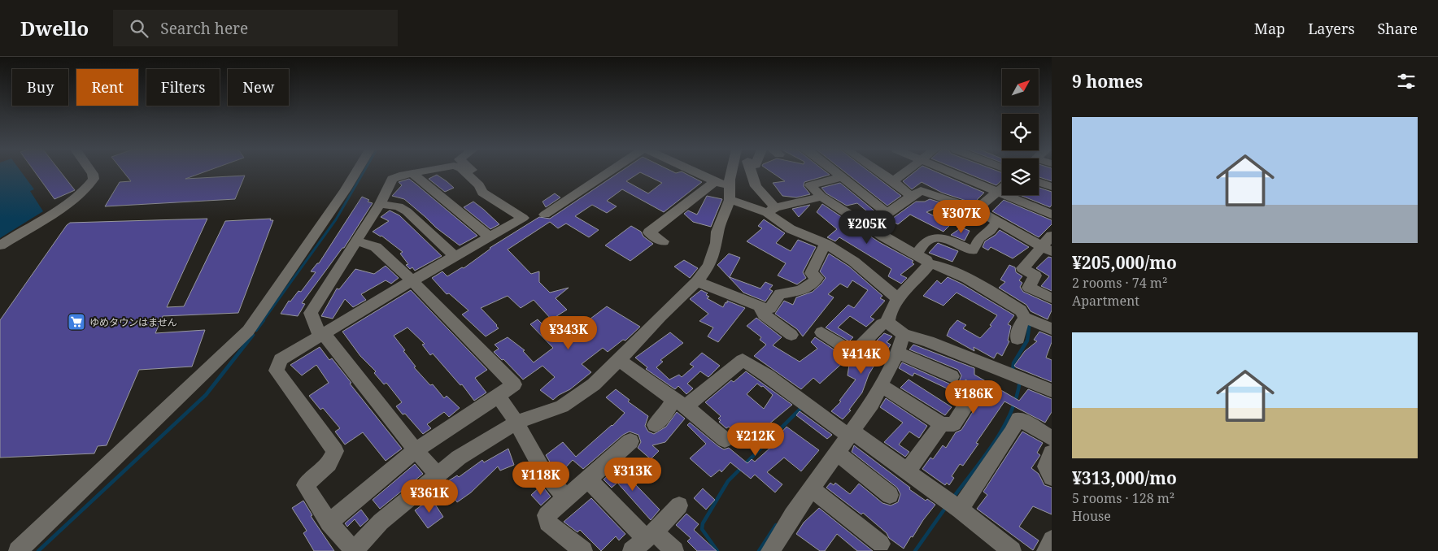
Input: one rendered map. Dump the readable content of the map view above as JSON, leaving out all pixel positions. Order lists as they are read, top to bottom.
{
  "places": {
    "supermarket": ["ゆめタウンはません"]
  },
  "north": "top right",
  "page": {
    "header": "Dwello",
    "search": "Search here",
    "nav": ["Map", "Layers", "Share"],
    "heading": "9 homes",
    "chip": [
      "Buy",
      "Rent",
      "Filters",
      "New"
    ],
    "list": [
      {
        "name": "¥205,000/mo",
        "note": "2 rooms · 74 m² · Apartment"
      },
      {
        "name": "¥313,000/mo",
        "note": "5 rooms · 128 m² · House"
      }
    ],
    "price": [
      "¥307K",
      "¥205K",
      "¥343K",
      "¥414K",
      "¥186K",
      "¥212K",
      "¥313K",
      "¥118K",
      "¥361K"
    ]
  }
}
